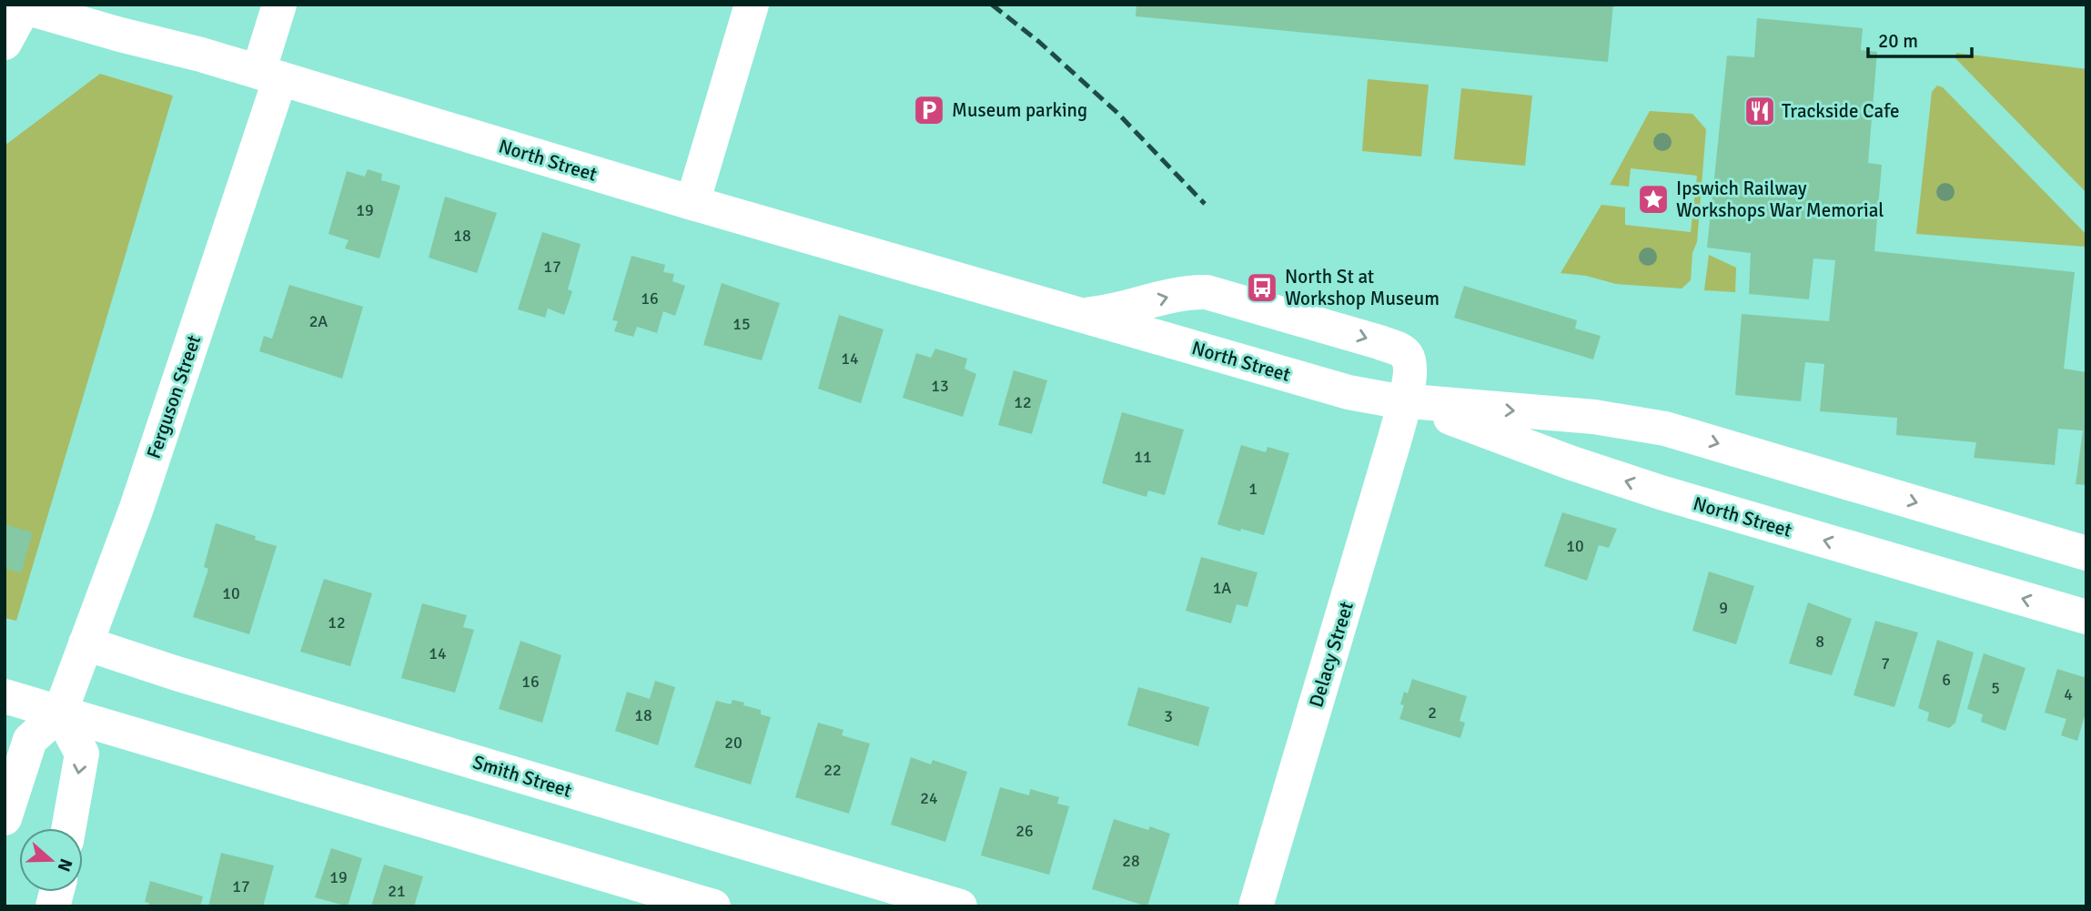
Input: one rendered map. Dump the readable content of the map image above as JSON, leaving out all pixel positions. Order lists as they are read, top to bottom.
{
  "streets": {
    "street": [
      "North Street",
      "Ferguson Street",
      "Delacy Street",
      "Smith Street"
    ]
  },
  "crossings": [
    ["North Street", "Ferguson Street"],
    ["North Street", "Delacy Street"],
    ["Ferguson Street", "Smith Street"]
  ],
  "places": {
    "parking": ["Museum parking"],
    "restaurant": ["Trackside Cafe"],
    "place": ["Ipswich Railway Workshops War Memorial"],
    "bus stop": ["North St at Workshop Museum"]
  },
  "house_numbers": [
    "19",
    "18",
    "17",
    "16",
    "2A",
    "15",
    "14",
    "13",
    "12",
    "11",
    "1",
    "10",
    "1A",
    "10",
    "9",
    "12",
    "8",
    "14",
    "7",
    "6",
    "16",
    "5",
    "4",
    "2",
    "18",
    "3",
    "20",
    "22",
    "24",
    "26",
    "28",
    "19",
    "17",
    "21"
  ],
  "scale_bar": "20 m",
  "north": "right"
}
